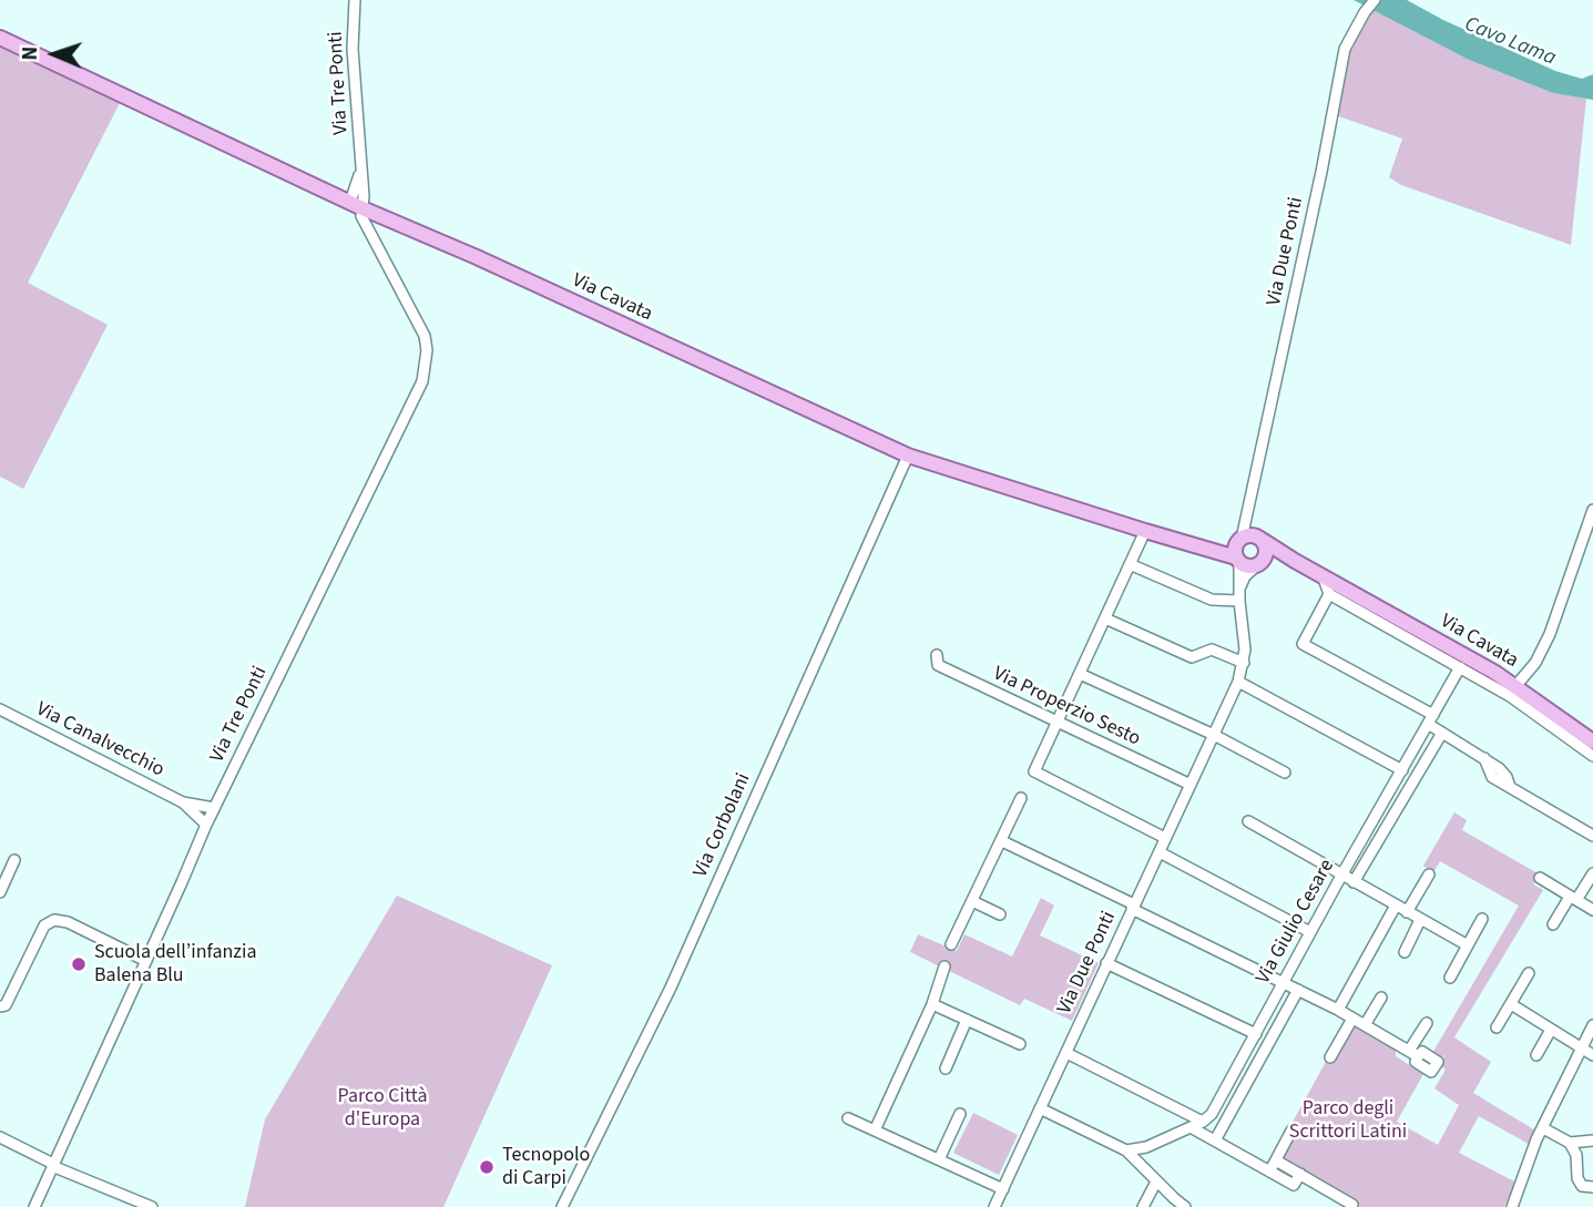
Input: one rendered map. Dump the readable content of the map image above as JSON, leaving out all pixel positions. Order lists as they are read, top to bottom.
{
  "streets": {
    "main road": ["Via Cavata"],
    "street": [
      "Via Tre Ponti",
      "Via Due Ponti",
      "Via Properzio Sesto",
      "Via Canalvecchio",
      "Via Corbolani",
      "Via Giulio Cesare"
    ]
  },
  "crossings": [
    ["Via Tre Ponti", "Via Cavata"],
    ["Via Tre Ponti", "Via Canalvecchio"],
    ["Via Due Ponti", "Via Cavata"],
    ["Via Due Ponti", "Via Properzio Sesto"],
    ["Via Cavata", "Via Corbolani"]
  ],
  "water": ["Cavo Lama"],
  "parks": ["Parco Città d'Europa", "Parco degli Scrittori Latini"],
  "places": ["Scuola dell’infanzia Balena Blu", "Tecnopolo di Carpi"],
  "north": "left"
}
